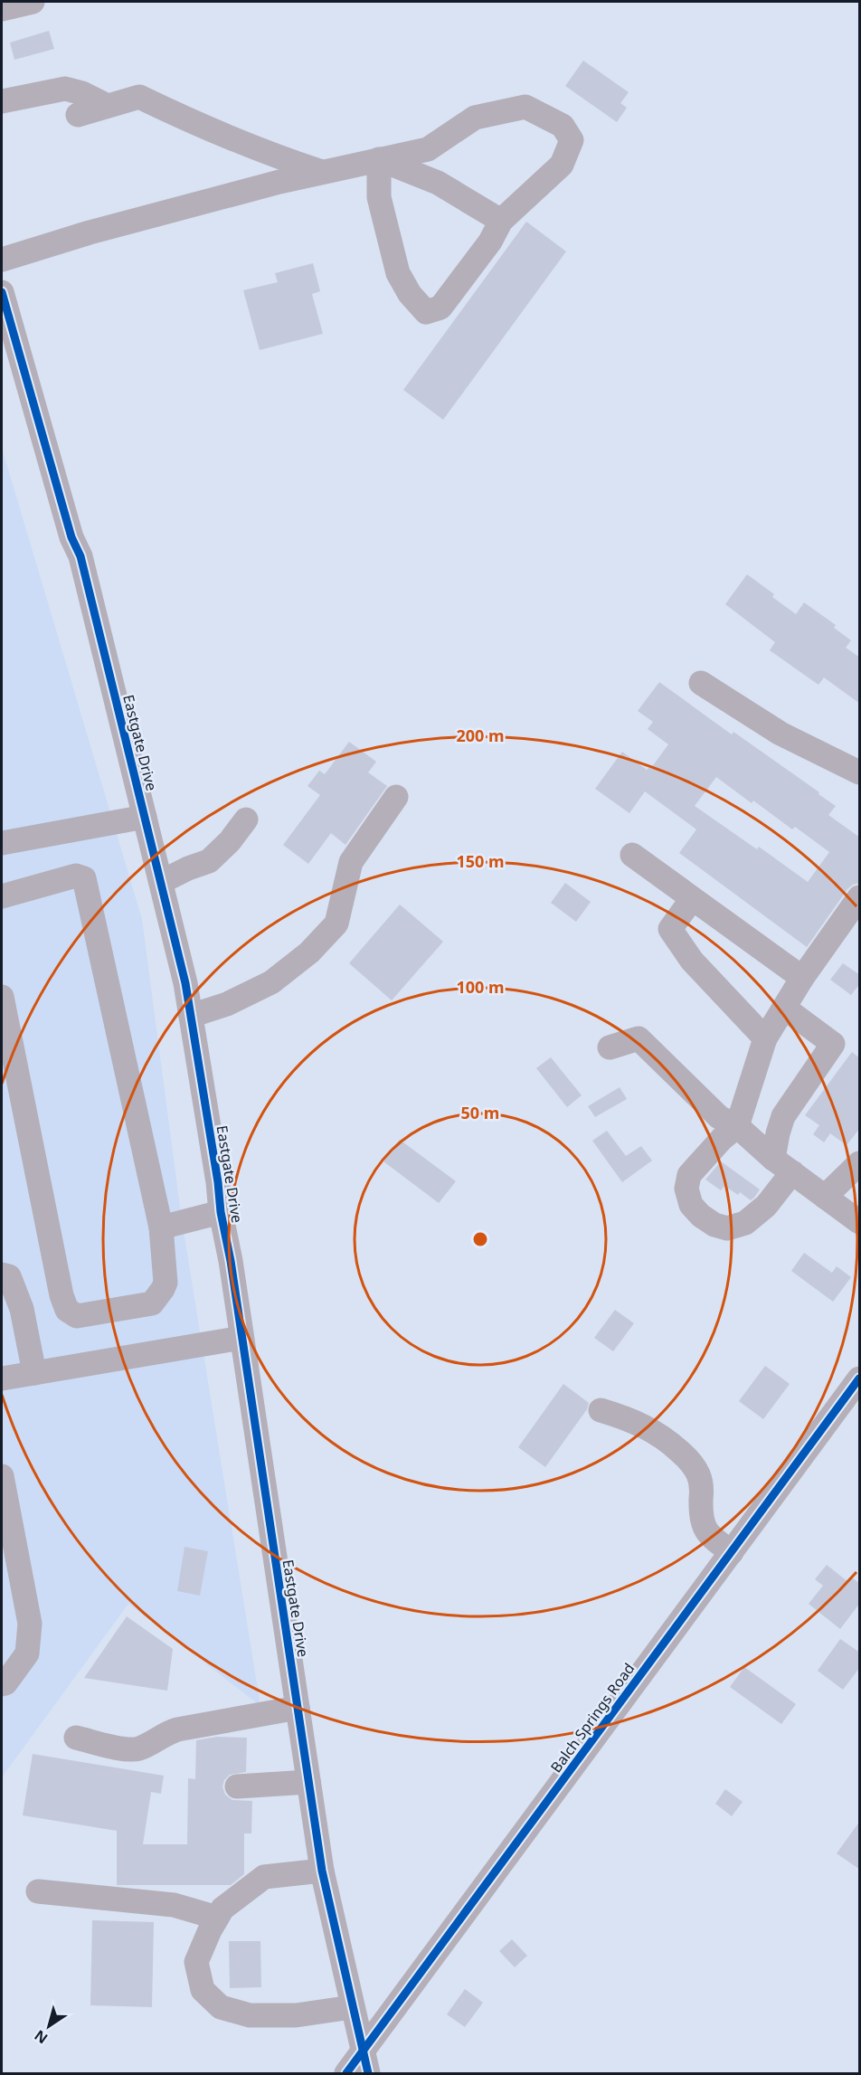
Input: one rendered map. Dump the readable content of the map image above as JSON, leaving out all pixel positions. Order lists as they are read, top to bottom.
{
  "streets": {
    "street": ["Eastgate Drive", "Balch Springs Road"]
  },
  "crossings": [
    ["Eastgate Drive", "Balch Springs Road"]
  ],
  "north": "bottom left",
  "rings": [
    "200 m",
    "150 m",
    "100 m",
    "50 m"
  ]
}
